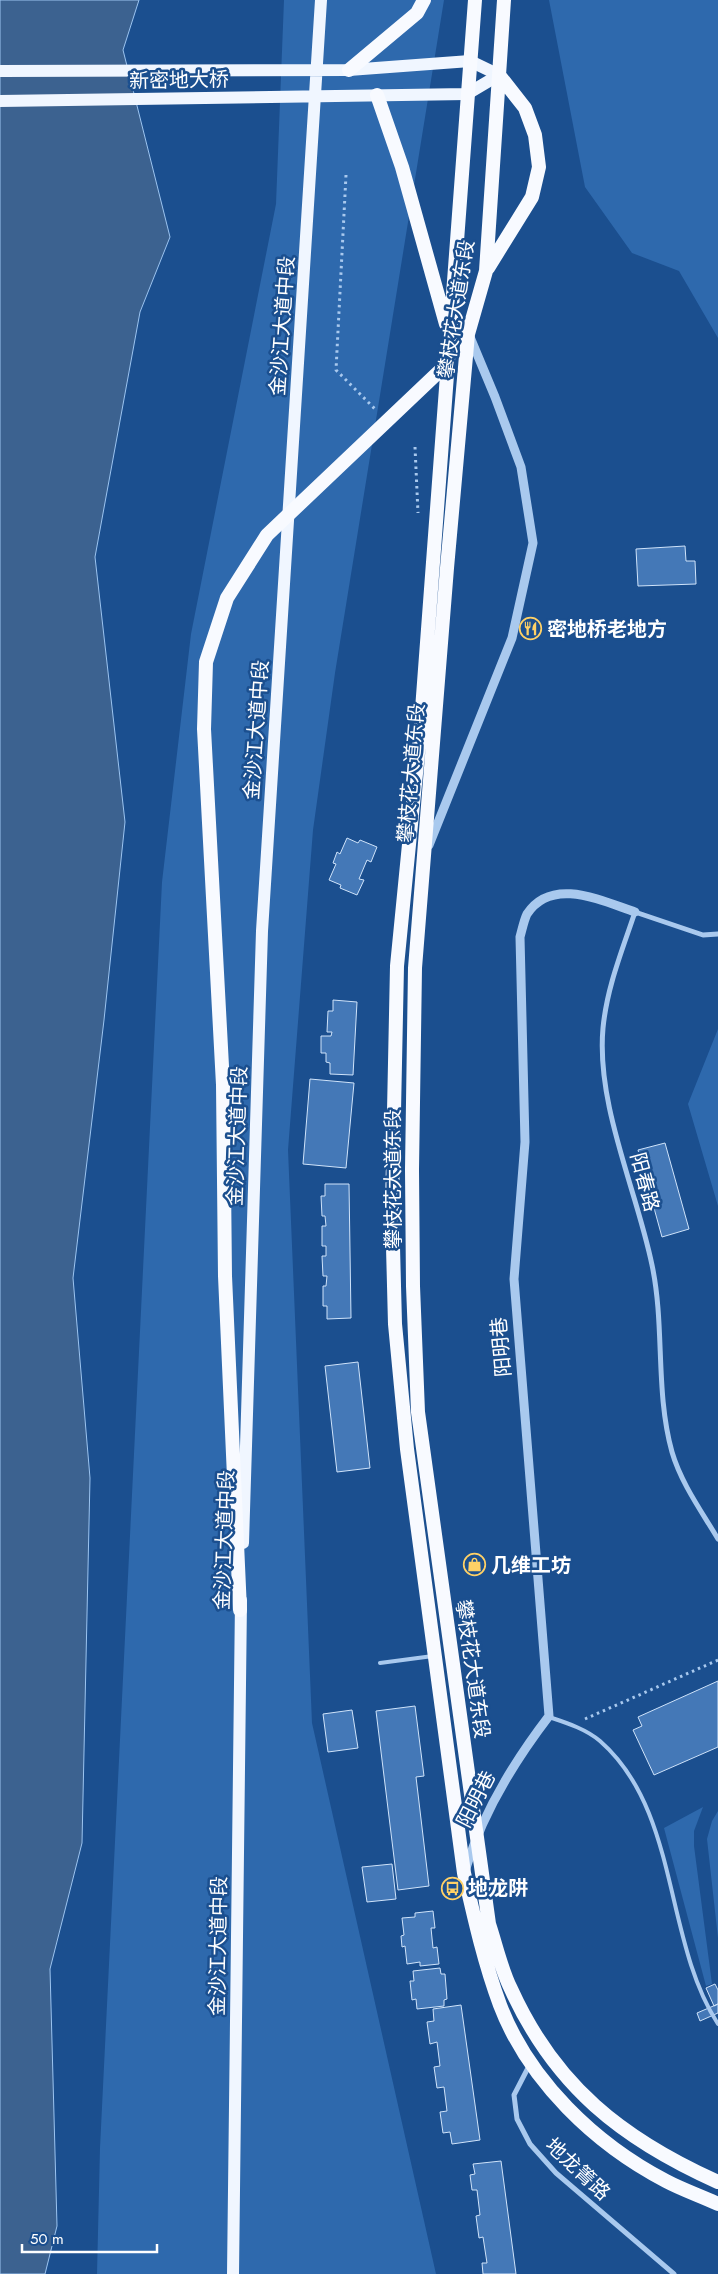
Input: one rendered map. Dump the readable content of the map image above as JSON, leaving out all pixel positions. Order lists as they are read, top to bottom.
{
  "streets": {
    "highway": ["攀枝花大道东段"],
    "main road": ["新密地大桥", "金沙江大道中段"],
    "street": ["阳春路", "阳明巷", "地龙箐路"]
  },
  "crossings": [
    ["新密地大桥", "攀枝花大道东段"],
    ["攀枝花大道东段", "阳明巷"],
    ["攀枝花大道东段", "地龙箐路"],
    ["阳春路", "阳明巷"]
  ],
  "places": {
    "restaurant": ["密地桥老地方"],
    "shop": ["几维工坊"],
    "bus stop": ["地龙阱"]
  },
  "scale_bar": "50 m"
}
